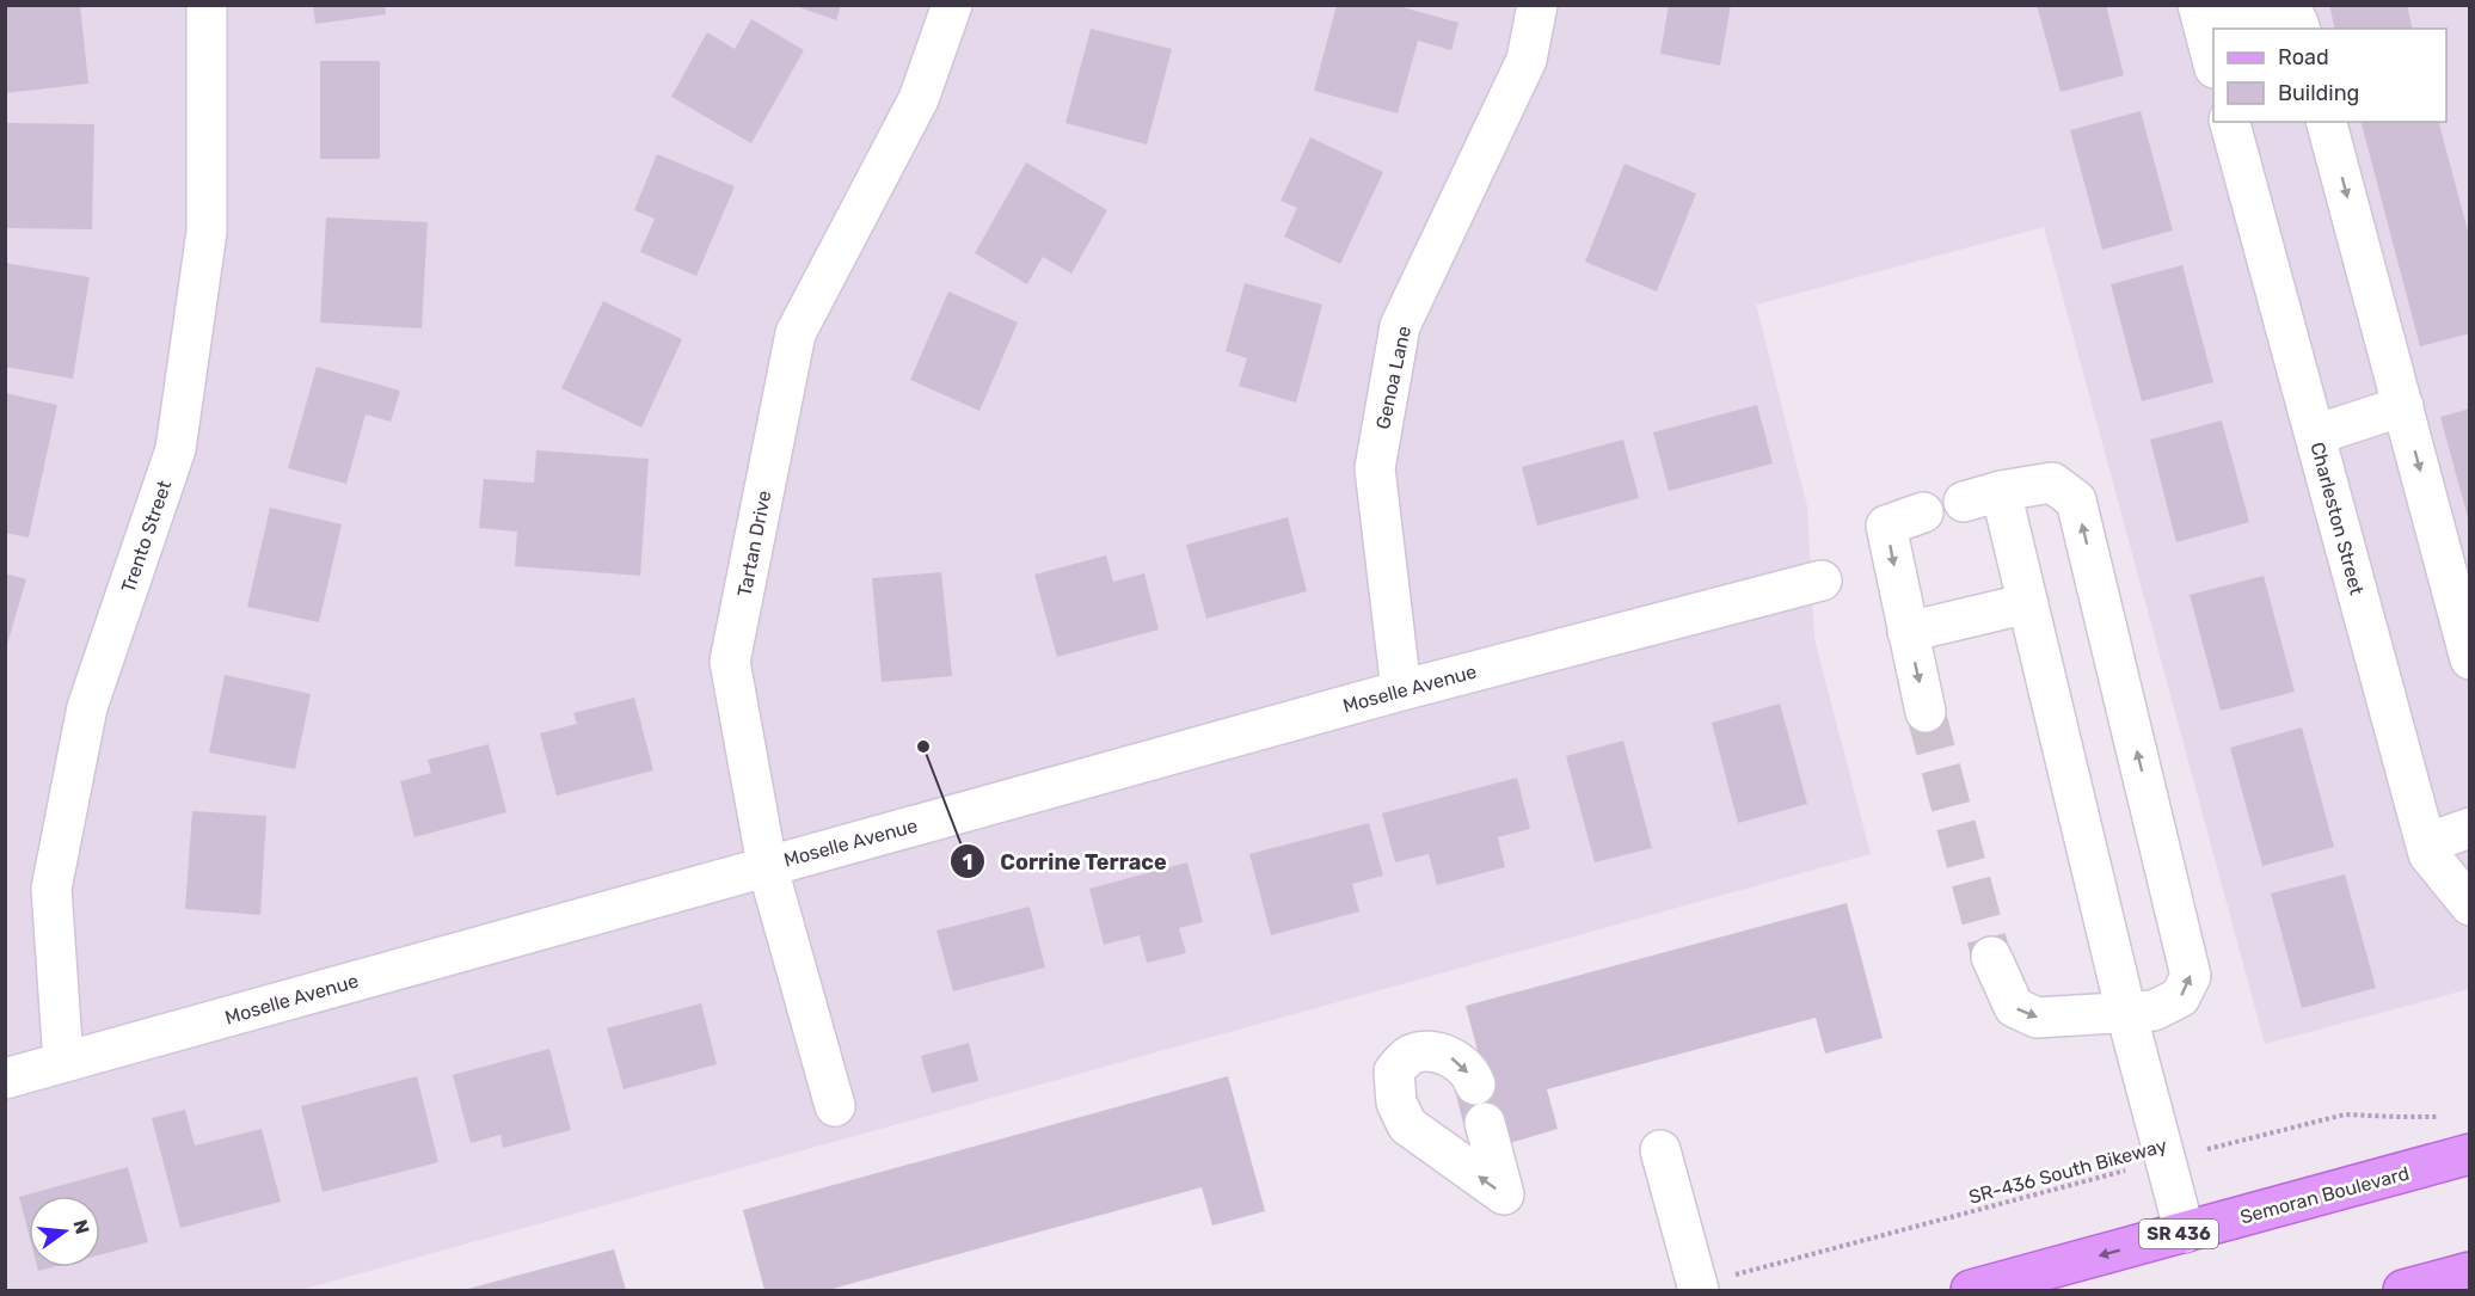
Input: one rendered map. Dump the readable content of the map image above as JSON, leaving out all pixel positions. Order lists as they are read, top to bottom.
{
  "streets": {
    "main road": ["Semoran Boulevard", "SR 436"],
    "street": [
      "Genoa Lane",
      "Charleston Street",
      "Trento Street",
      "Tartan Drive",
      "Moselle Avenue"
    ],
    "path": ["SR-436 South Bikeway"]
  },
  "crossings": [
    ["Genoa Lane", "Moselle Avenue"],
    ["Trento Street", "Moselle Avenue"],
    ["Tartan Drive", "Moselle Avenue"]
  ],
  "places": ["Corrine Terrace"],
  "legend": ["Road", "Building"],
  "north": "right"
}
